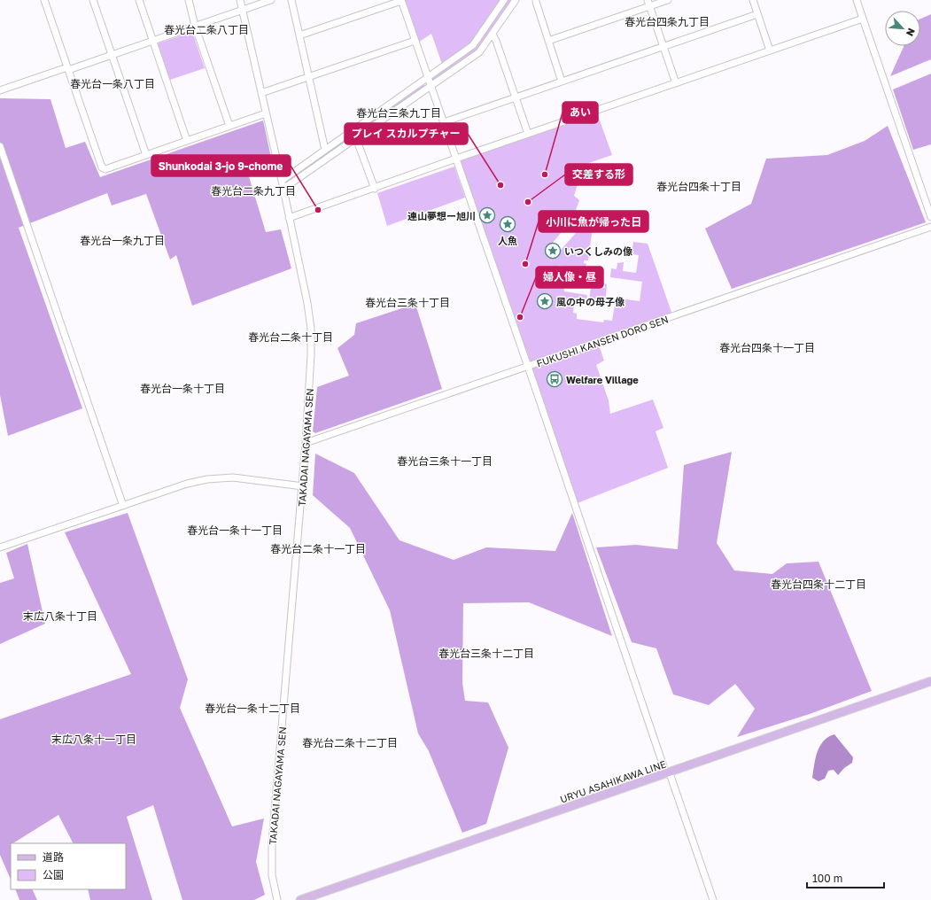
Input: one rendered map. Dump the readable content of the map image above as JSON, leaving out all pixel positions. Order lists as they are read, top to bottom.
{
  "streets": {
    "main road": ["URYU ASAHIKAWA LINE"],
    "street": ["FUKUSHI KANSEN DORO SEN", "TAKADAI NAGAYAMA SEN"]
  },
  "districts": [
    "春光台四条九丁目",
    "春光台二条八丁目",
    "春光台一条八丁目",
    "春光台三条九丁目",
    "春光台四条十丁目",
    "春光台二条九丁目",
    "春光台一条九丁目",
    "春光台三条十丁目",
    "春光台二条十丁目",
    "春光台四条十一丁目",
    "春光台一条十丁目",
    "春光台三条十一丁目",
    "春光台一条十一丁目",
    "春光台二条十一丁目",
    "春光台四条十二丁目",
    "末広八条十丁目",
    "春光台三条十二丁目",
    "春光台一条十二丁目",
    "末広八条十一丁目",
    "春光台二条十二丁目"
  ],
  "places": {
    "other": [
      "あい",
      "プレイ スカルプチャー",
      "交差する形",
      "Shunkodai 3-jo 9-chome",
      "小川に魚が帰った日",
      "婦人像・昼"
    ],
    "place": [
      "連山夢想ー旭川",
      "人魚",
      "いつくしみの像",
      "風の中の母子像"
    ],
    "bus stop": ["Welfare Village"]
  },
  "legend": ["道路", "公園"],
  "scale_bar": "100 m",
  "north": "bottom right"
}
